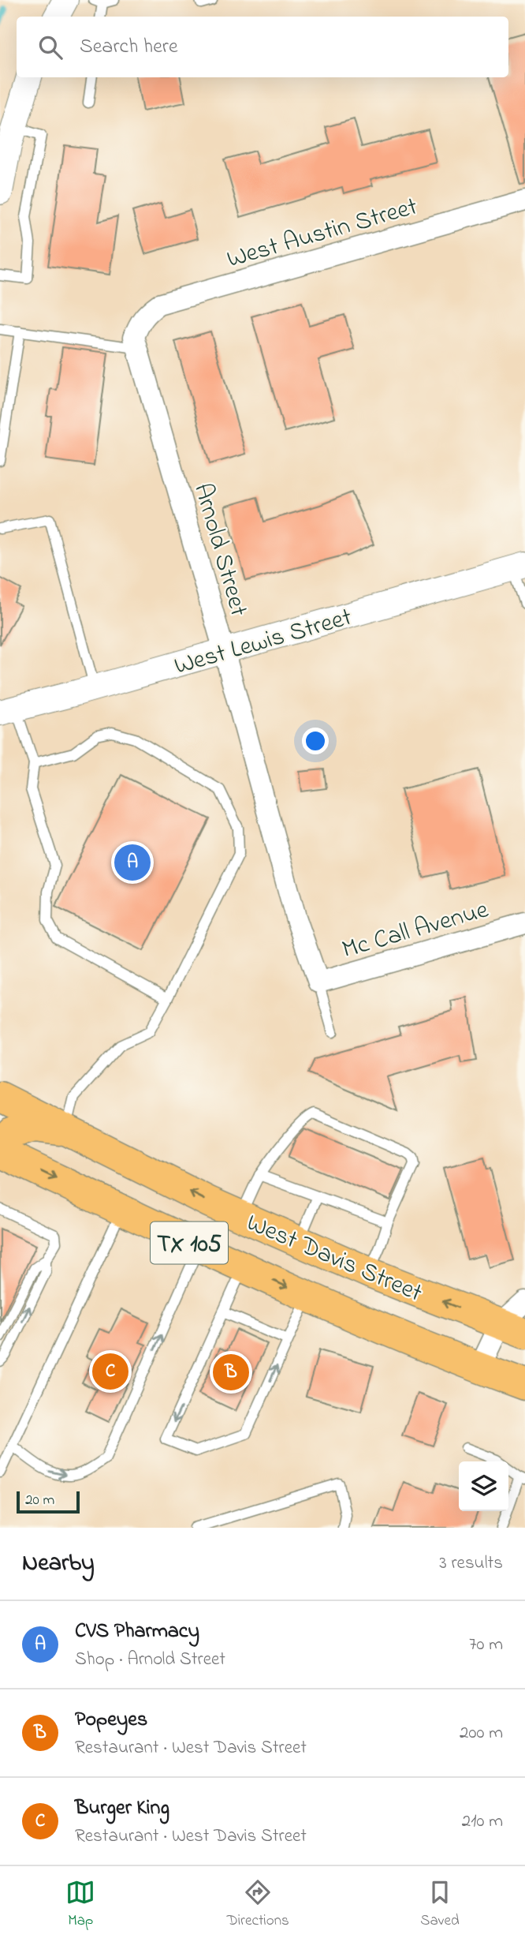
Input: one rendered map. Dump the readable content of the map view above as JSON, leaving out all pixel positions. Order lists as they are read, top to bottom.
{
  "streets": {
    "main road": ["TX 105", "West Davis Street"],
    "street": [
      "West Austin Street",
      "Arnold Street",
      "West Lewis Street",
      "Mc Call Avenue"
    ]
  },
  "crossings": [
    ["West Austin Street", "Arnold Street"],
    ["Arnold Street", "West Lewis Street"],
    ["Arnold Street", "Mc Call Avenue"]
  ],
  "scale_bar": "20 m",
  "page": {
    "search": "Search here",
    "pins": ["A", "C", "B"],
    "scale": "20 m",
    "heading": ["Nearby", "3 results"],
    "list": [
      {
        "mark": "A",
        "name": "CVS Pharmacy",
        "note": "Shop · Arnold Street",
        "value": "70 m"
      },
      {
        "mark": "B",
        "name": "Popeyes",
        "note": "Restaurant · West Davis Street",
        "value": "200 m"
      },
      {
        "mark": "C",
        "name": "Burger King",
        "note": "Restaurant · West Davis Street",
        "value": "210 m"
      }
    ],
    "nav": ["Map", "Directions", "Saved"]
  }
}
